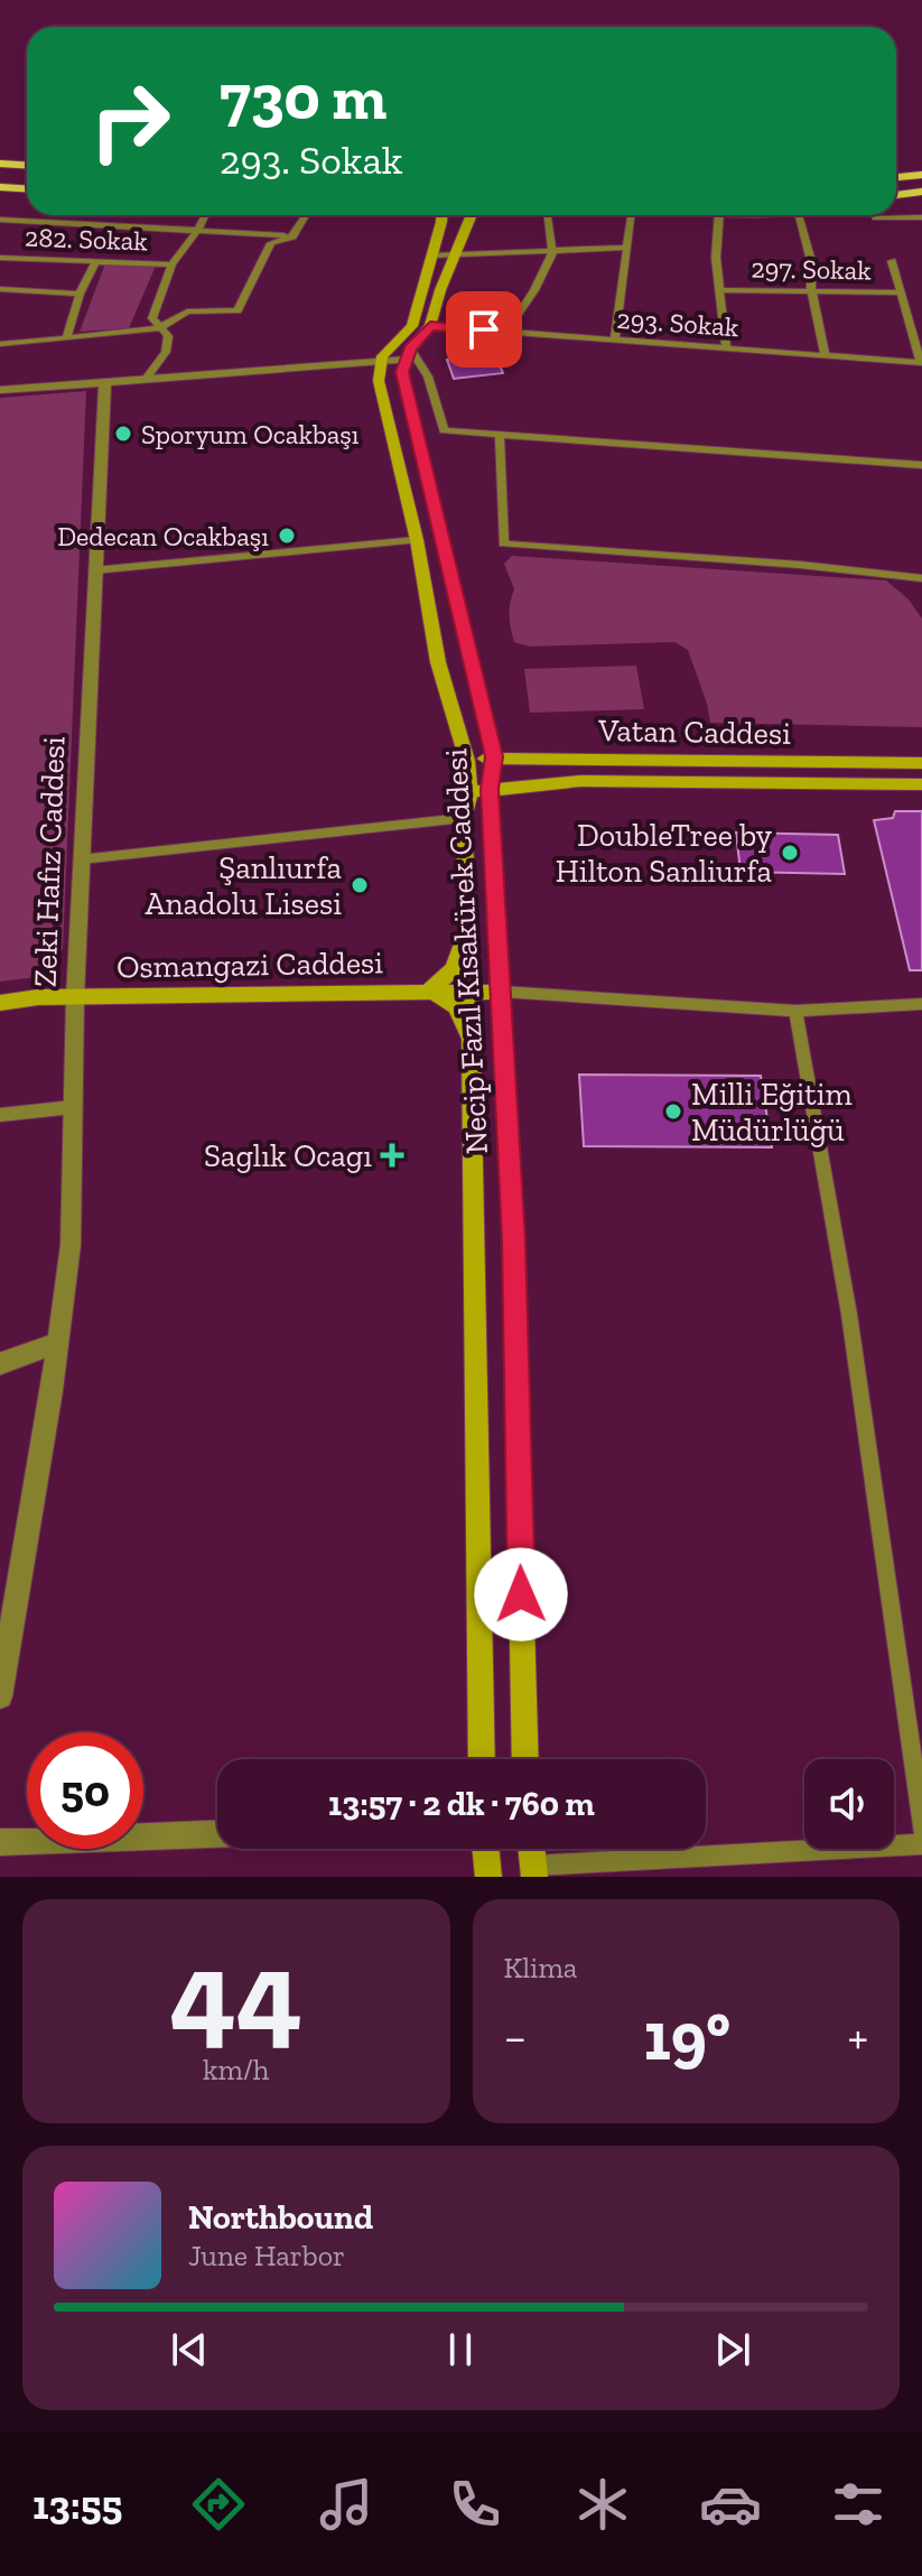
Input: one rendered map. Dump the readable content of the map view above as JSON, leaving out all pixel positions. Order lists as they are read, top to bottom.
{
  "streets": {
    "main road": ["Vatan Caddesi", "Necip Fazıl Kısakürek Caddesi", "Osmangazi Caddesi"],
    "street": [
      "282. Sokak",
      "297. Sokak",
      "293. Sokak",
      "Zeki Hafız Caddesi"
    ]
  },
  "crossings": [
    ["Vatan Caddesi", "Necip Fazıl Kısakürek Caddesi"],
    ["Zeki Hafız Caddesi", "Osmangazi Caddesi"],
    ["Necip Fazıl Kısakürek Caddesi", "Osmangazi Caddesi"]
  ],
  "places": {
    "other": [
      "Sporyum Ocakbaşı",
      "Dedecan Ocakbaşı",
      "DoubleTree by Hilton Sanliurfa",
      "Şanlıurfa Anadolu Lisesi",
      "Milli Eğitim Müdürlüğü"
    ],
    "health": ["Saglık Ocagı"]
  },
  "page": {
    "turn": ["730 m", "293. Sokak"],
    "limit": "50",
    "trip": "13:57 · 2 dk · 760 m",
    "tile": [
      ["44", "km/h"],
      "Klima"
    ],
    "heat": ["−", "19°", "+"],
    "song": ["Northbound", "June Harbor"],
    "tabs": "13:55"
  }
}
